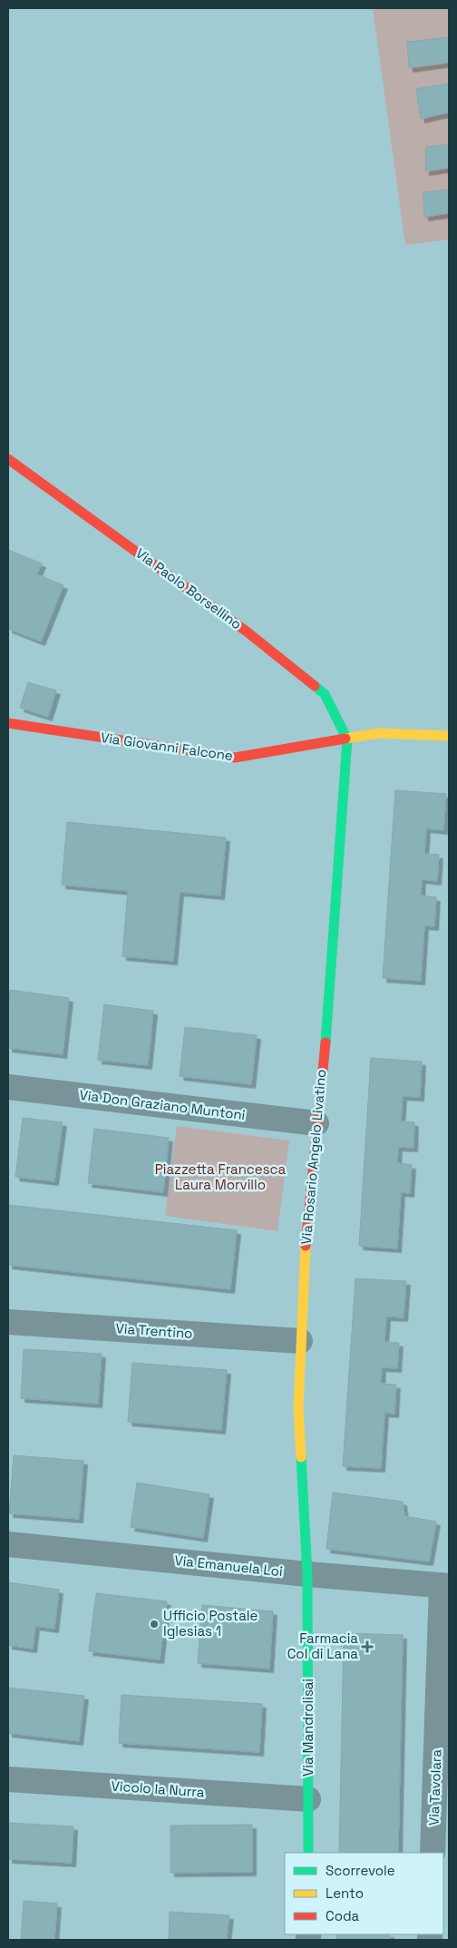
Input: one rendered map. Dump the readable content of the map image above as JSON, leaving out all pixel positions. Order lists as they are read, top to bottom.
{
  "streets": {
    "street": [
      "Via Paolo Borsellino",
      "Via Giovanni Falcone",
      "Via Don Graziano Muntoni",
      "Via Rosario Angelo Livatino",
      "Via Trentino",
      "Via Emanuela Loi",
      "Via Mandrolisai",
      "Via Tavolara",
      "Vicolo la Nurra"
    ]
  },
  "crossings": [
    ["Via Paolo Borsellino", "Via Giovanni Falcone"],
    ["Via Paolo Borsellino", "Via Rosario Angelo Livatino"],
    ["Via Giovanni Falcone", "Via Rosario Angelo Livatino"],
    ["Via Don Graziano Muntoni", "Via Rosario Angelo Livatino"],
    ["Via Rosario Angelo Livatino", "Via Trentino"],
    ["Via Rosario Angelo Livatino", "Via Emanuela Loi"],
    ["Via Rosario Angelo Livatino", "Via Mandrolisai"],
    ["Via Emanuela Loi", "Via Mandrolisai"],
    ["Via Emanuela Loi", "Via Tavolara"],
    ["Via Mandrolisai", "Vicolo la Nurra"]
  ],
  "parks": ["Piazzetta Francesca Laura Morvillo"],
  "places": {
    "other": ["Ufficio Postale Iglesias 1"],
    "health": ["Farmacia Col di Lana"]
  },
  "legend": ["Scorrevole", "Lento", "Coda"]
}
